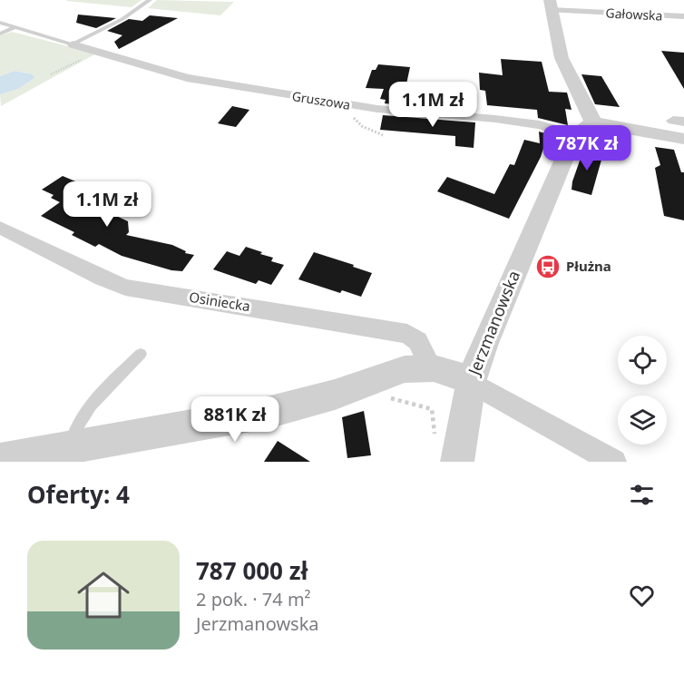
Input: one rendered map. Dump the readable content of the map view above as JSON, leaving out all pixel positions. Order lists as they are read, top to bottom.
{
  "streets": {
    "street": [
      "Gałowska",
      "Gruszowa",
      "Osiniecka",
      "Jerzmanowska"
    ]
  },
  "crossings": [
    ["Gruszowa", "Jerzmanowska"],
    ["Osiniecka", "Jerzmanowska"]
  ],
  "places": {
    "bus stop": ["Płużna"]
  },
  "page": {
    "price": [
      "1.1M zł",
      "787K zł",
      "1.1M zł",
      "881K zł"
    ],
    "heading": "Oferty: 4",
    "list": [
      {
        "name": "787 000 zł",
        "note": "2 pok. · 74 m² · Jerzmanowska"
      }
    ]
  }
}
